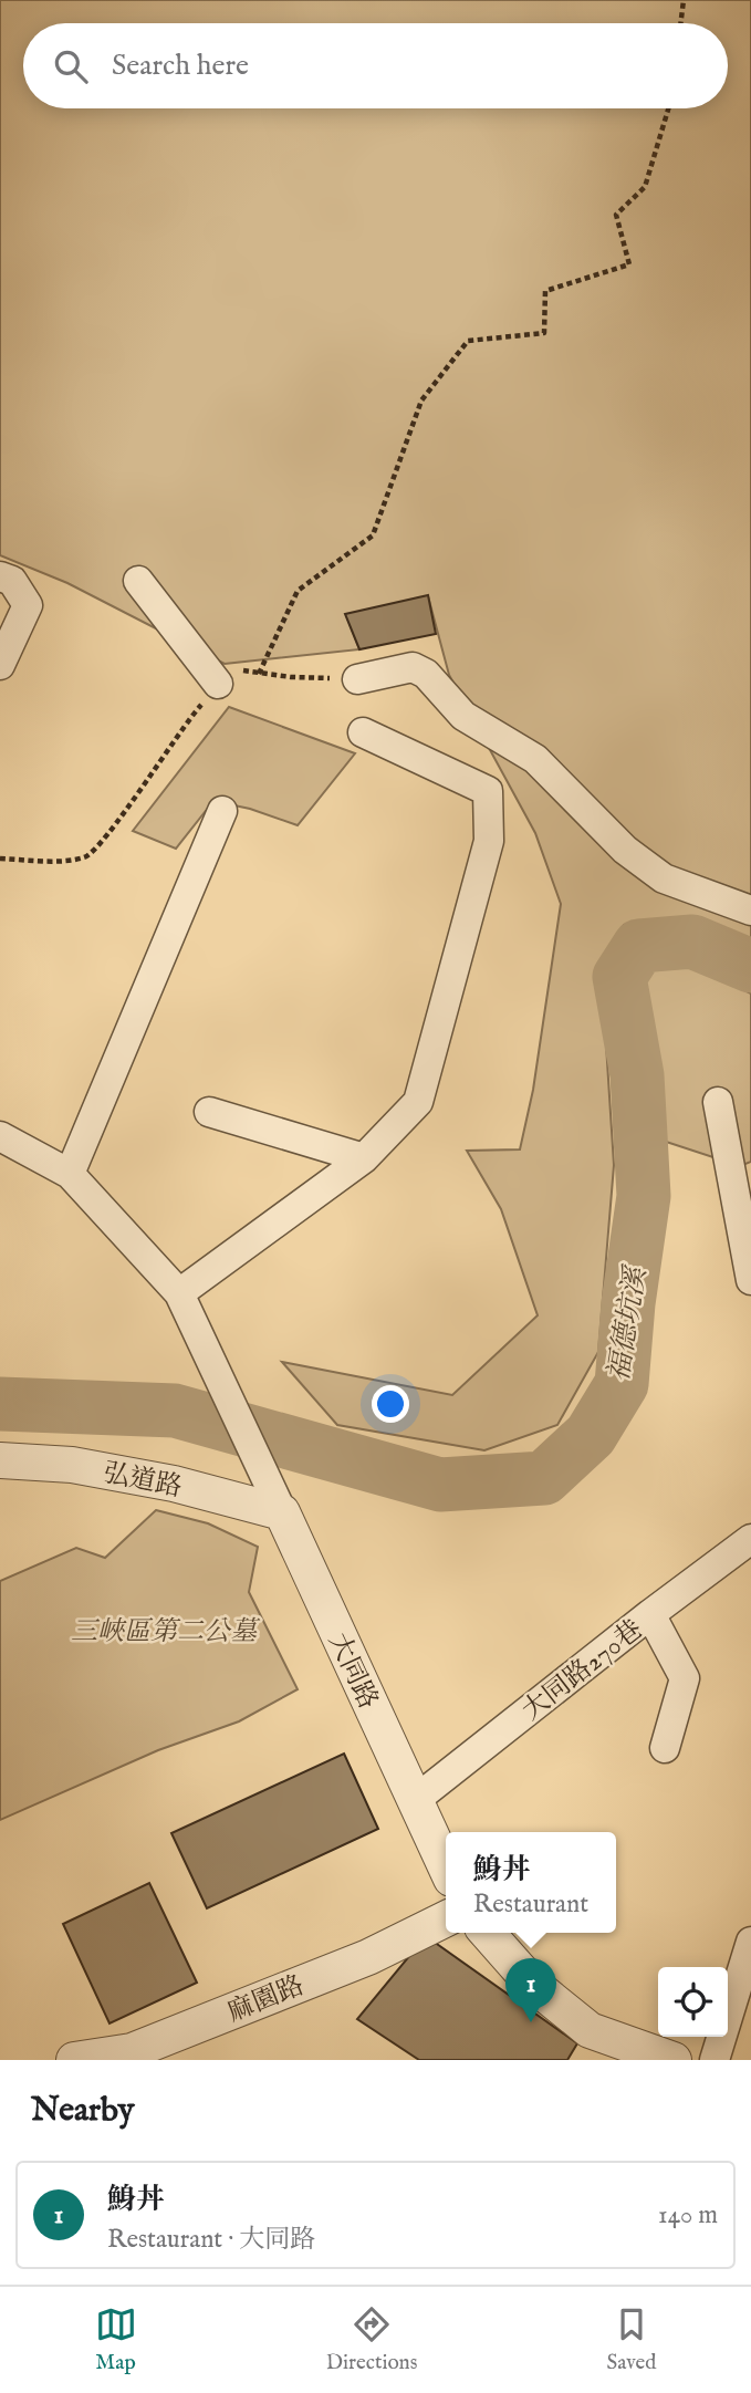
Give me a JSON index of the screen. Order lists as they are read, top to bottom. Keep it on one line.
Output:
{"streets":{"street":["弘道路","大同路270巷","大同路","麻園路"]},"crossings":[["弘道路","大同路"],["大同路270巷","大同路"]],"water":["福德坑溪"],"parks":["三峽區第二公墓"],"page":{"search":"Search here","popup":["鯓丼","Restaurant"],"pins":"1","heading":"Nearby","list":[{"mark":"1","name":"鯓丼","note":"Restaurant · 大同路","value":"140 m"}],"nav":["Map","Directions","Saved"]}}
